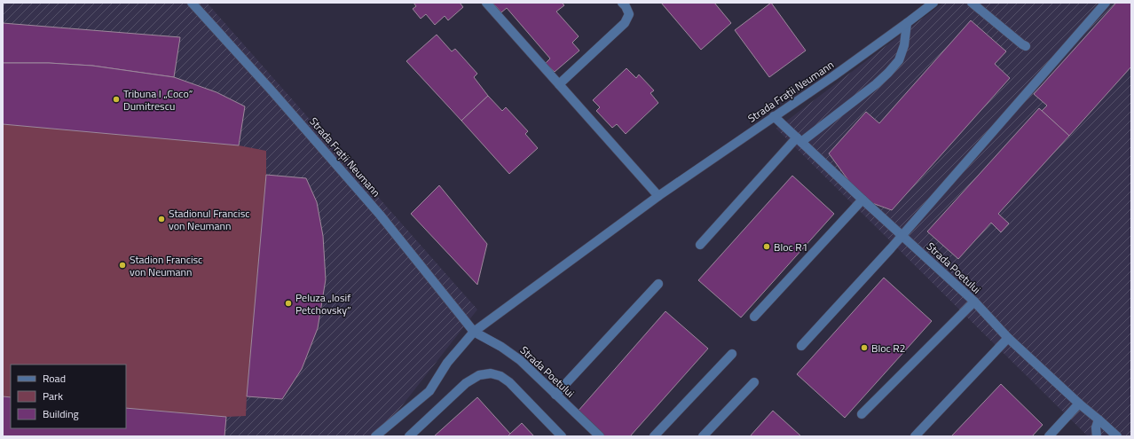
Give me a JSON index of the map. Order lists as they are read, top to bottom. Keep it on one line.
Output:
{"streets":{"street":["Strada Frații Neumann","Strada Poetului"]},"crossings":[["Strada Frații Neumann","Strada Poetului"]],"places":["Tribuna I „Coco” Dumitrescu","Stadionul Francisc von Neumann","Bloc R1","Stadion Francisc von Neumann","Peluza „Iosif Petchovsky”","Bloc R2"],"legend":["Road","Park","Building"]}
